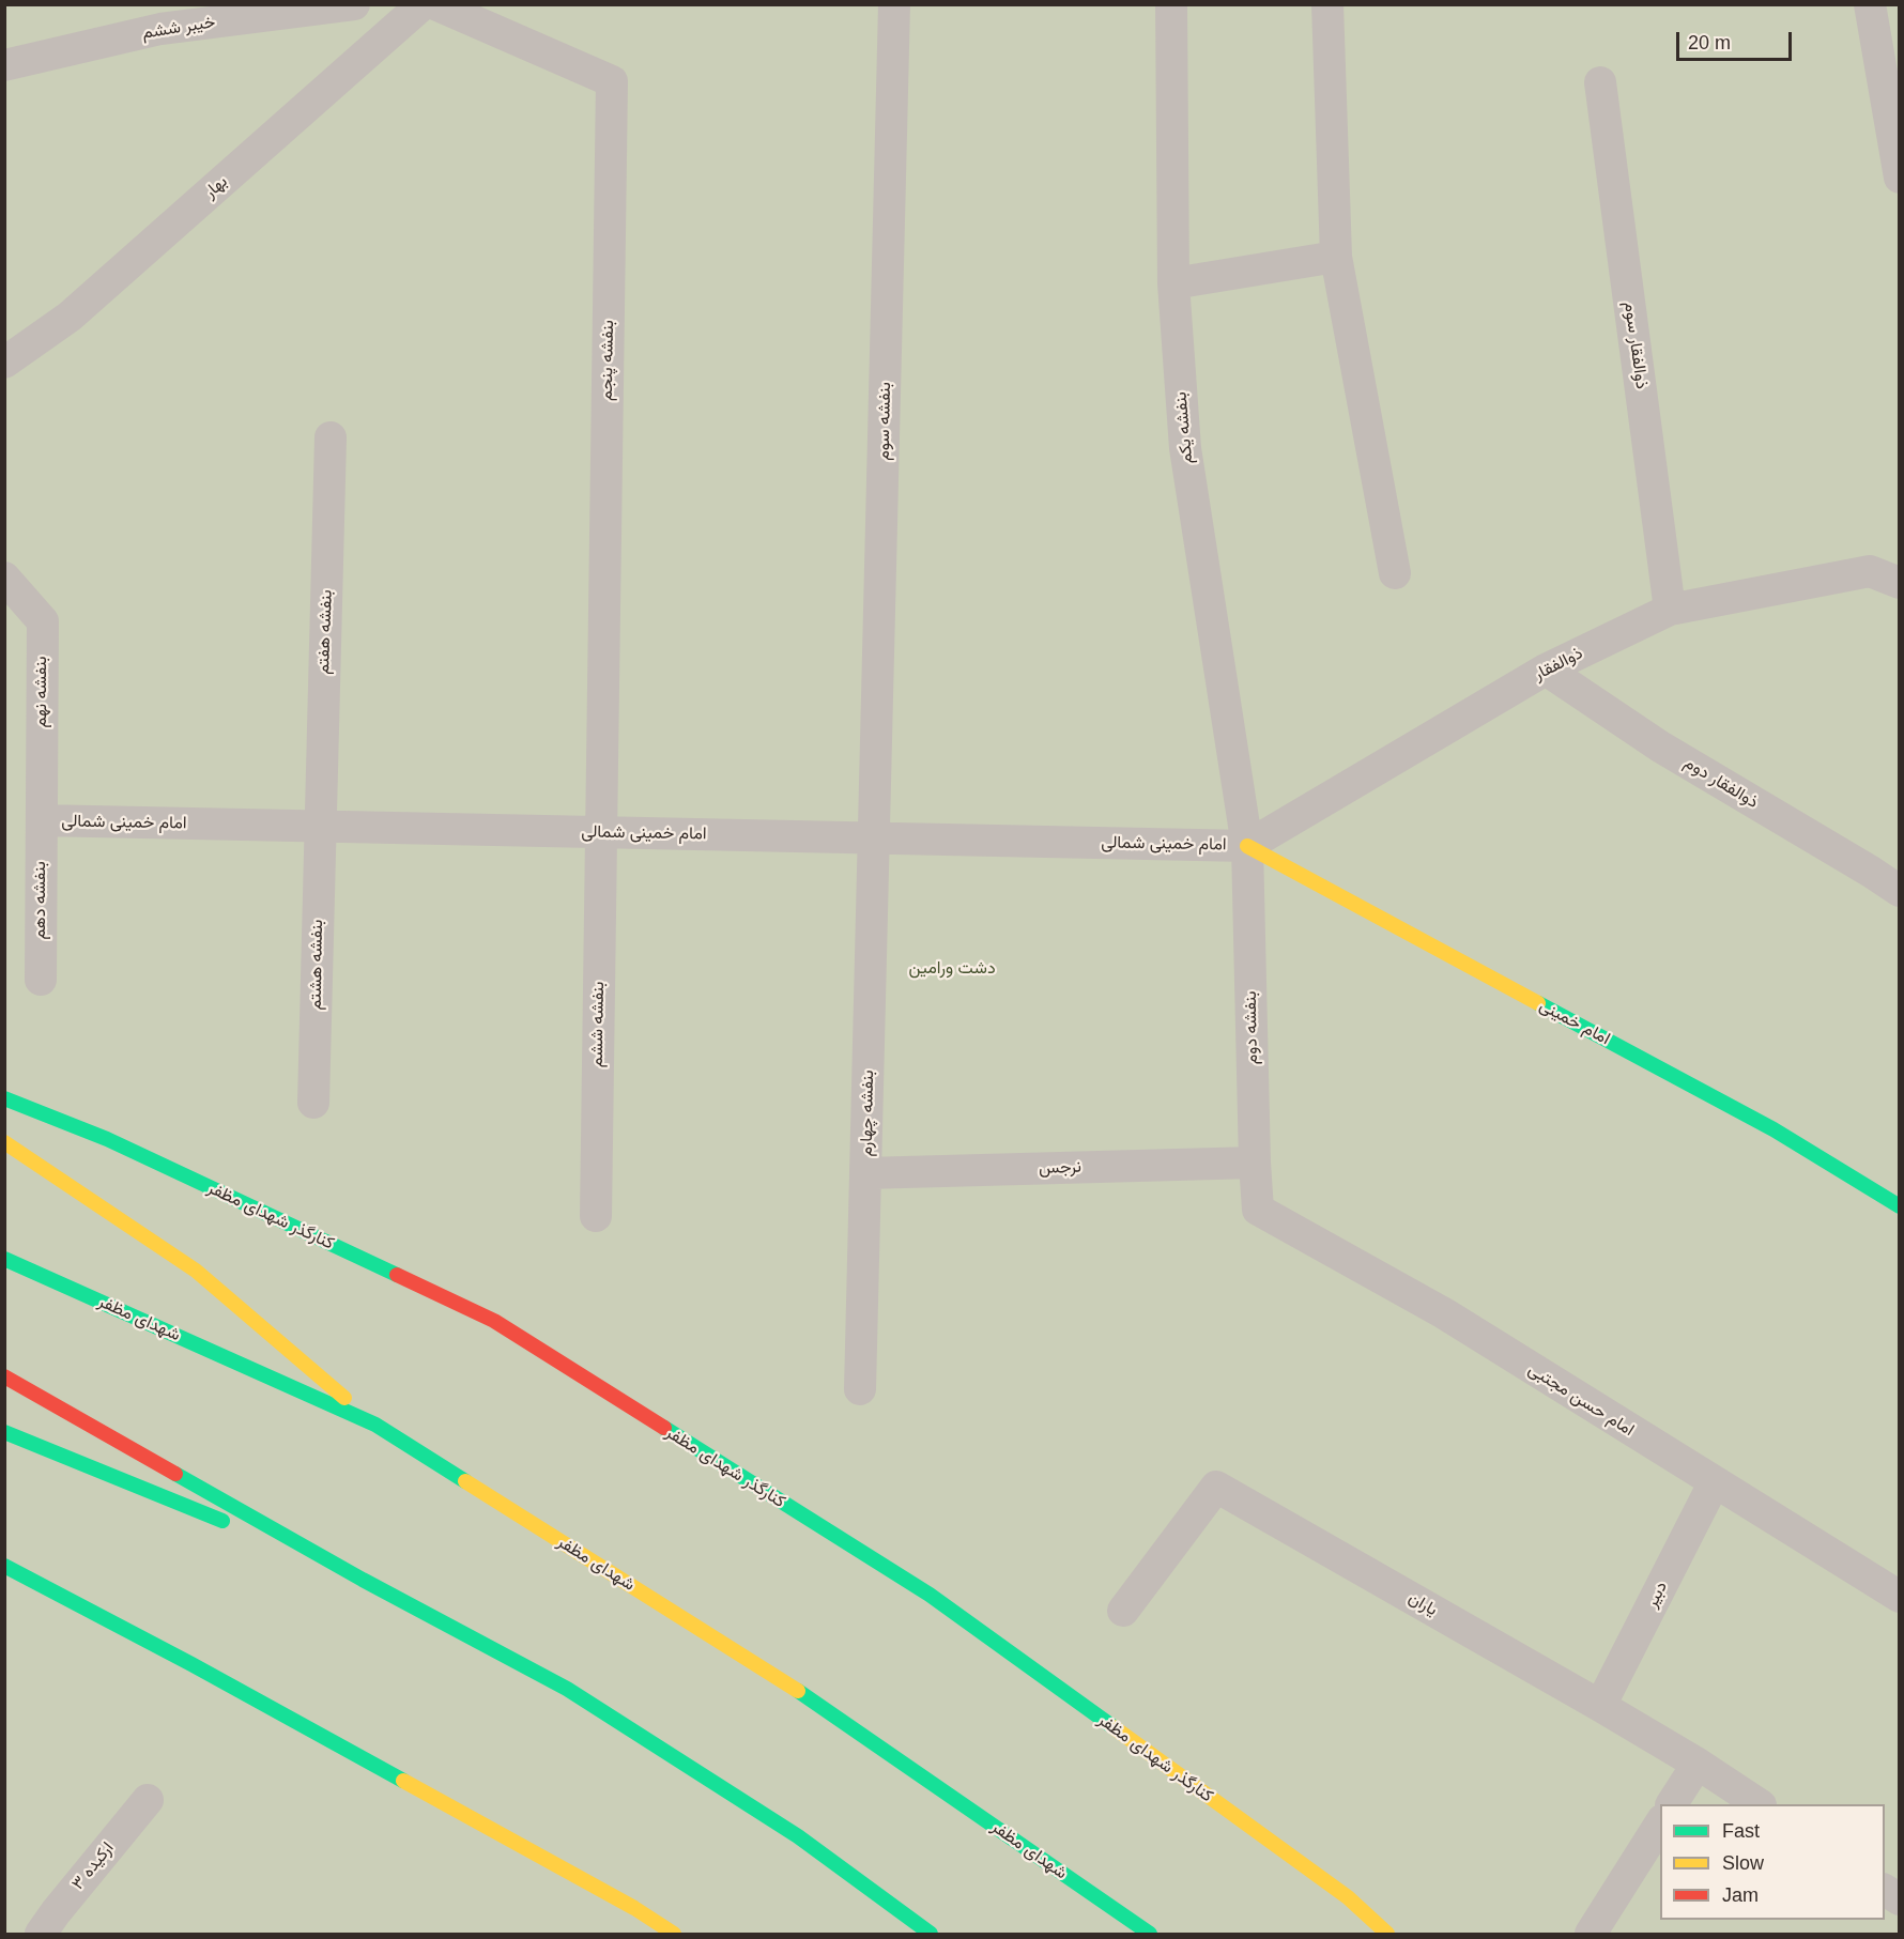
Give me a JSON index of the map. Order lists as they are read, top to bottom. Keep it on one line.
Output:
{"streets":{"main road":["امام خمینی","کنارگذر شهدای مظفر","شهدای مظفر"],"street":["خیبر ششم","بهار","ذوالفقار سوم","بنفشه پنجم","بنفشه سوم","بنفشه یکم","بنفشه هفتم","ذوالفقار","بنفشه نهم","ذوالفقار دوم","امام خمینی شمالی","بنفشه دهم","بنفشه هشتم","بنفشه ششم","بنفشه دوم","بنفشه چهارم","نرجس","امام حسن مجتبی","دبیر","یاران","ارکیده ۳"]},"crossings":[["ذوالفقار سوم","ذوالفقار"],["بنفشه پنجم","امام خمینی شمالی"],["بنفشه پنجم","بنفشه ششم"],["بنفشه سوم","امام خمینی شمالی"],["بنفشه سوم","بنفشه چهارم"],["بنفشه یکم","ذوالفقار"],["بنفشه یکم","امام خمینی شمالی"],["بنفشه یکم","امام خمینی"],["بنفشه یکم","بنفشه دوم"],["بنفشه هفتم","امام خمینی شمالی"],["بنفشه هفتم","بنفشه هشتم"],["ذوالفقار","ذوالفقار دوم"],["ذوالفقار","امام خمینی شمالی"],["ذوالفقار","امام خمینی"],["ذوالفقار","بنفشه دوم"],["بنفشه نهم","امام خمینی شمالی"],["بنفشه نهم","بنفشه دهم"],["امام خمینی شمالی","بنفشه دهم"],["امام خمینی شمالی","بنفشه هشتم"],["امام خمینی شمالی","امام خمینی"],["امام خمینی شمالی","بنفشه ششم"],["امام خمینی شمالی","بنفشه دوم"],["امام خمینی شمالی","بنفشه چهارم"],["امام خمینی","بنفشه دوم"],["بنفشه دوم","نرجس"],["بنفشه دوم","امام حسن مجتبی"],["بنفشه چهارم","نرجس"],["امام حسن مجتبی","دبیر"],["دبیر","یاران"]],"parks":["دشت ورامین"],"legend":["Fast","Slow","Jam"],"scale_bar":"20 m"}
